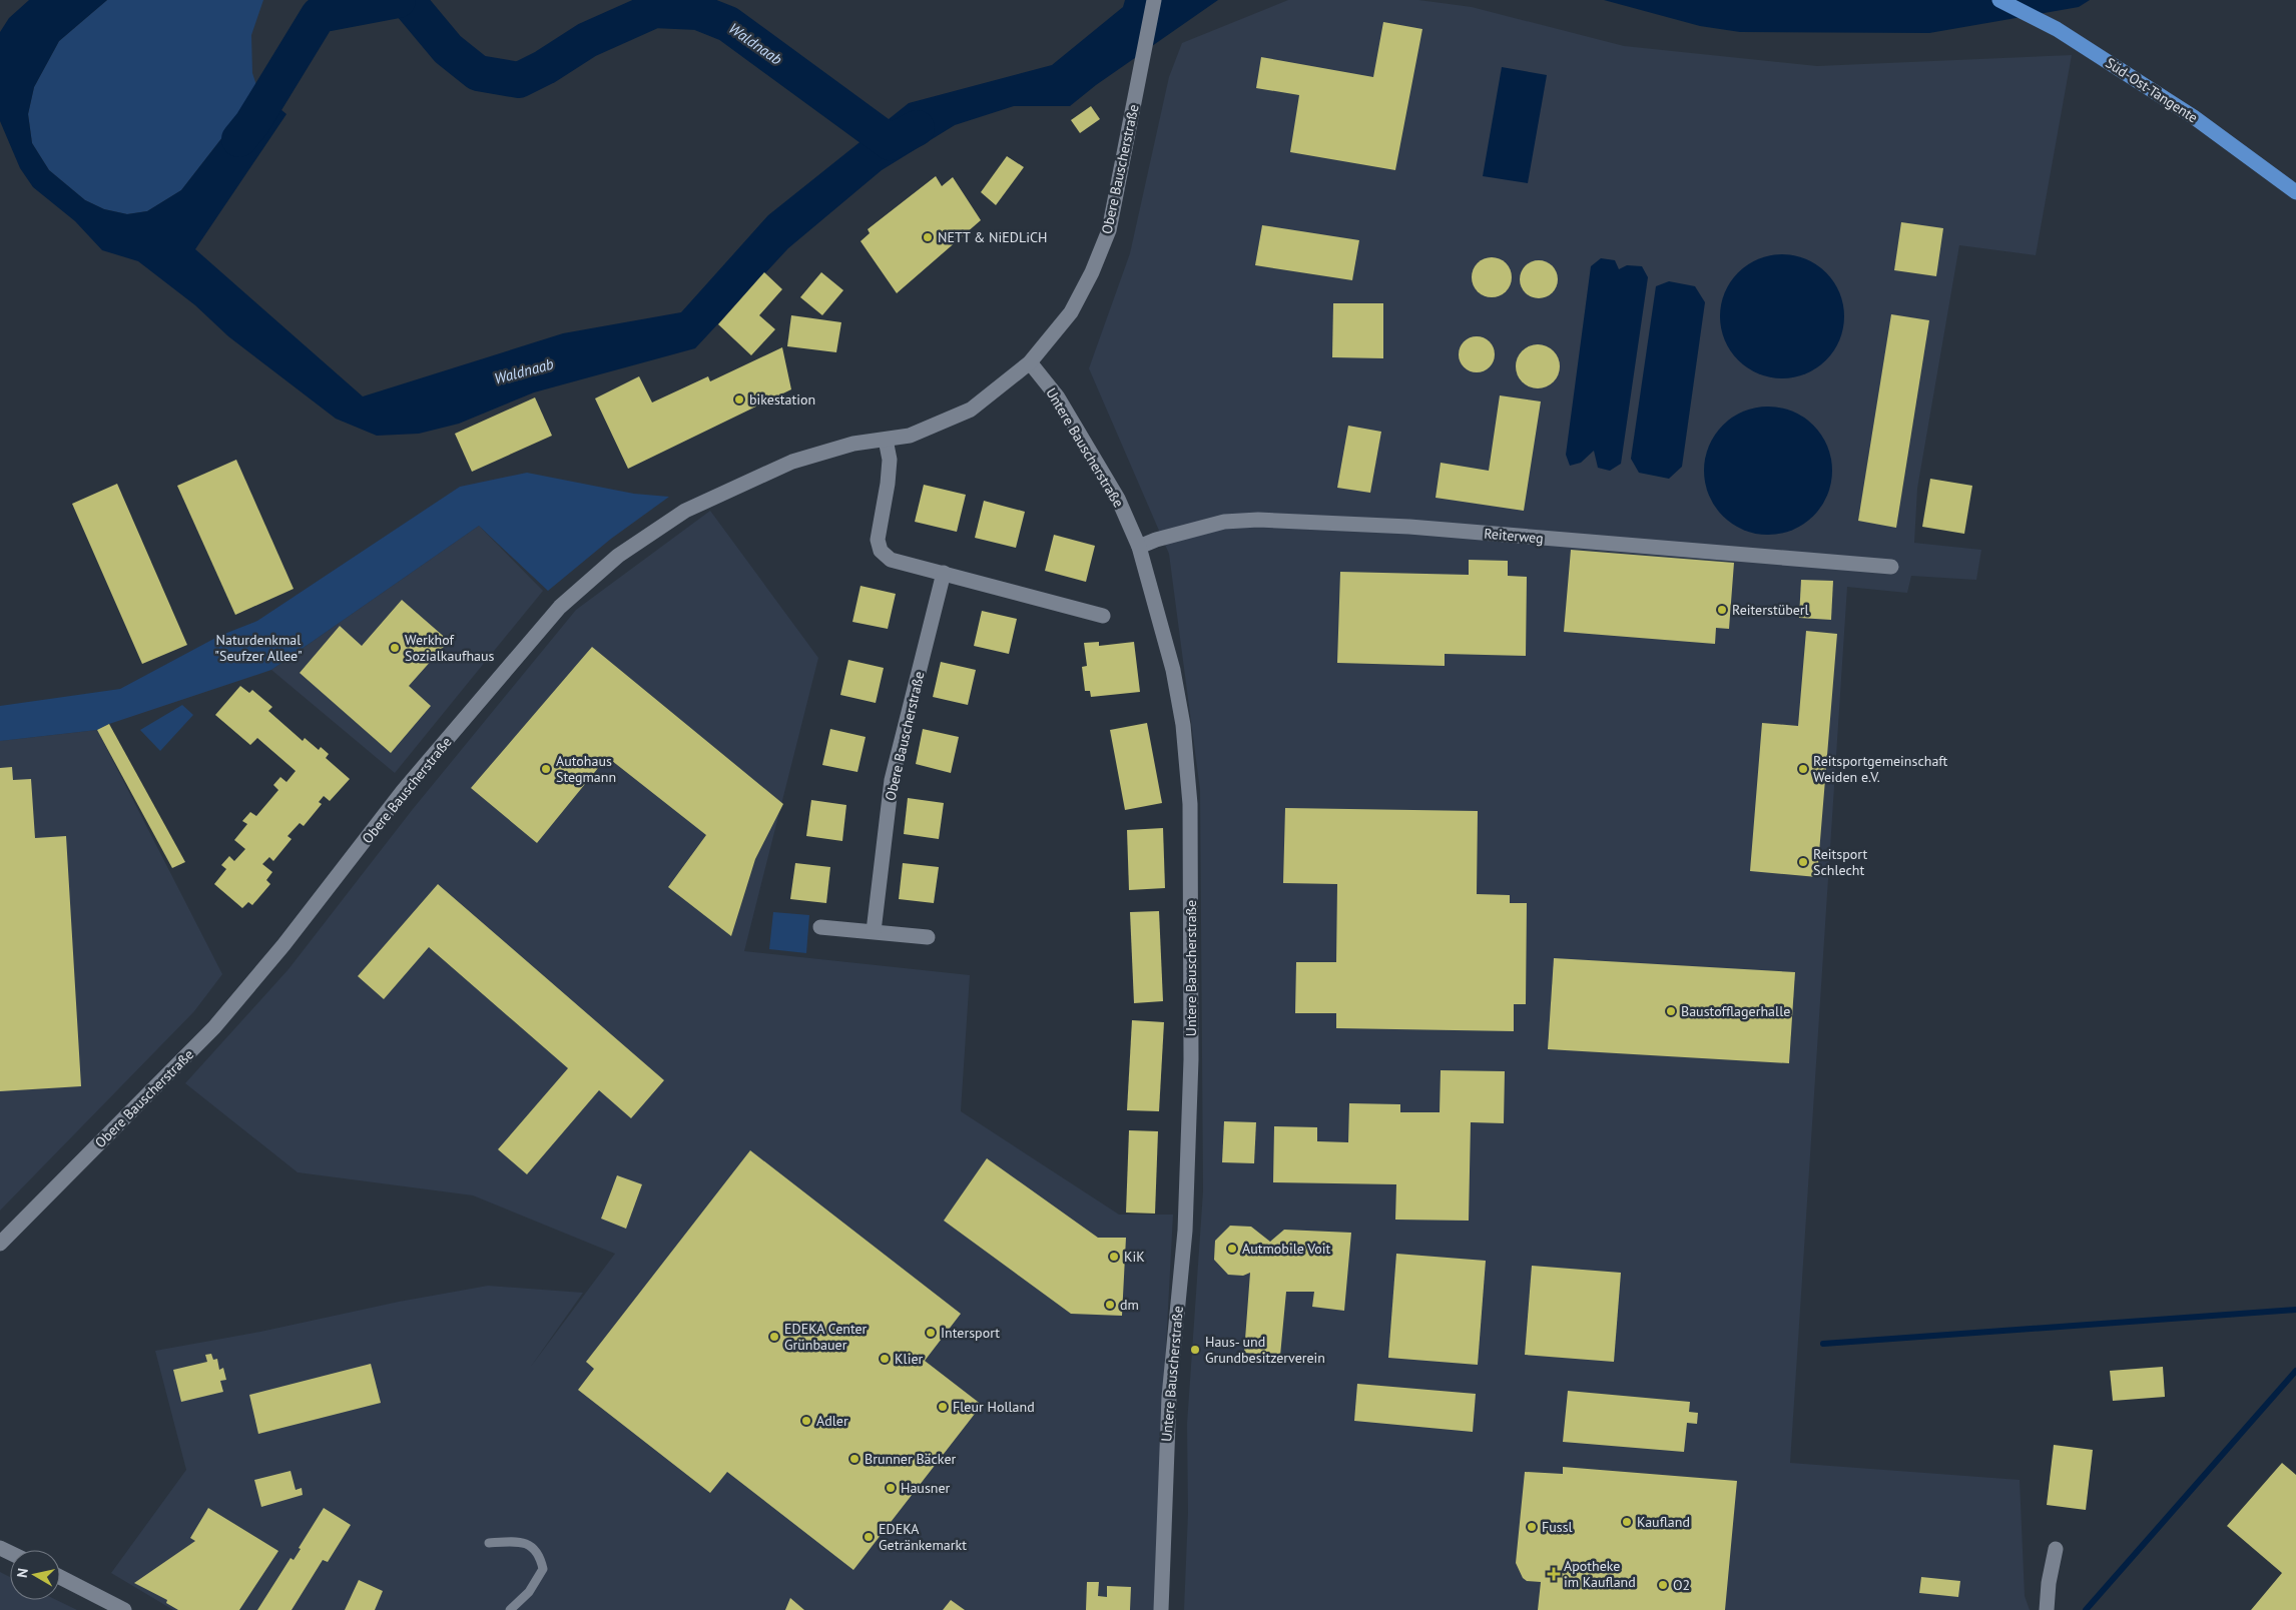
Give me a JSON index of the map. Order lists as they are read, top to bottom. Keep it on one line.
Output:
{"streets":{"main road":["Süd-Ost-Tangente"],"street":["Obere Bauscherstraße","Untere Bauscherstraße","Reiterweg"]},"crossings":[["Obere Bauscherstraße","Untere Bauscherstraße"],["Untere Bauscherstraße","Reiterweg"]],"water":["Waldnaab"],"parks":["Naturdenkmal \"Seufzer Allee\""],"places":{"other":["NETT & NiEDLiCH","bikestation","Reiterstüberl","Werkhof Sozialkaufhaus","Autohaus Stegmann","Reitsportgemeinschaft Weiden e.V.","Reitsport Schlecht","Baustofflagerhalle","Autmobile Voit","KiK","dm","Intersport","EDEKA Center Grünbauer","Haus- und Grundbesitzerverein","Klier","Fleur Holland","Adler","Brunner Bäcker","Hausner","Kaufland","Fussl","EDEKA Getränkemarkt","O2"],"health":["Apotheke im Kaufland"]},"north":"left"}
